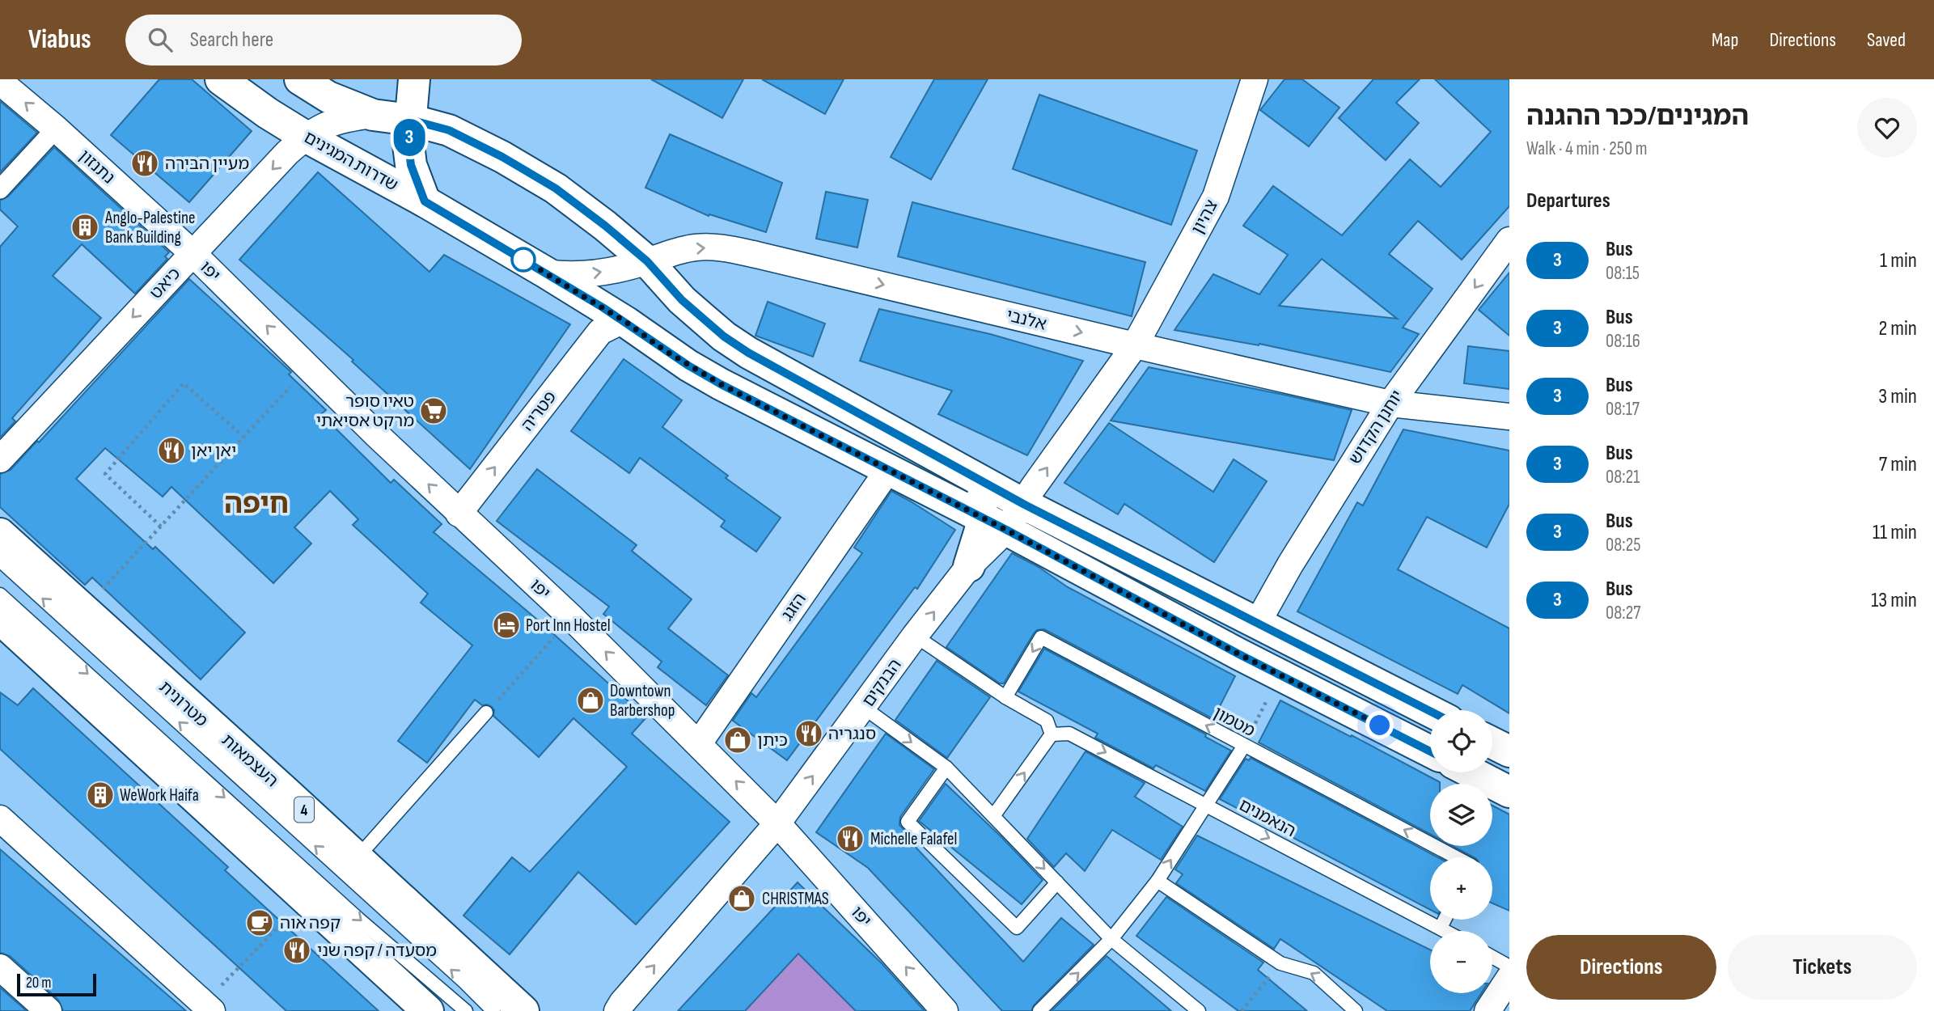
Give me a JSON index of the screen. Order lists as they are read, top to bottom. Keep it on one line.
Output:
{"streets":{"main road":["שדרות המגינים","העצמאות","4"],"street":["נתנזון","צהיון","יפו","כיאט","אלנבי","פטריה","יוחנן הקדוש","הזגג","הבנקים"],"lane":["מטרונית","מטמון","הנאמנים"]},"crossings":[["שדרות המגינים","כיאט"],["שדרות המגינים","אלנבי"],["שדרות המגינים","פטריה"],["שדרות המגינים","הזגג"],["נתנזון","יפו"],["נתנזון","כיאט"],["צהיון","אלנבי"],["יפו","כיאט"],["יפו","פטריה"],["יפו","הזגג"],["יפו","הבנקים"],["אלנבי","יוחנן הקדוש"]],"one_way":["יפו","כיאט","אלנבי","פטריה","יוחנן הקדוש","הבנקים"],"districts":["חיפה"],"places":{"restaurant":["מעיין הבירה","יאן יאן","סנגריה","Michelle Falafel","מסעדה / קפה שני"],"building":["Anglo-Palestine Bank Building","WeWork Haifa"],"supermarket":["טאיו סופר מרקט אסיאתי"],"hotel":["Port Inn Hostel"],"shop":["Downtown Barbershop","כיתן","CHRISTMAS"],"cafe":["קפה אוה"]},"lines":["bus line 3"],"scale_bar":"20 m","page":{"header":"Viabus","search":"Search here","nav":["Map","Directions","Saved"],"on_map":"3","heading":[["המגינים/ככר ההגנה","Walk · 4 min · 250 m"],"Departures"],"list":[{"mark":"3","name":"Bus","note":"08:15","value":"1 min"},{"mark":"3","name":"Bus","note":"08:16","value":"2 min"},{"mark":"3","name":"Bus","note":"08:17","value":"3 min"},{"mark":"3","name":"Bus","note":"08:21","value":"7 min"},{"mark":"3","name":"Bus","note":"08:25","value":"11 min"},{"mark":"3","name":"Bus","note":"08:27","value":"13 min"}],"map_buttons":["+","−"],"buttons":["Directions","Tickets"],"scale":"20 m"}}
